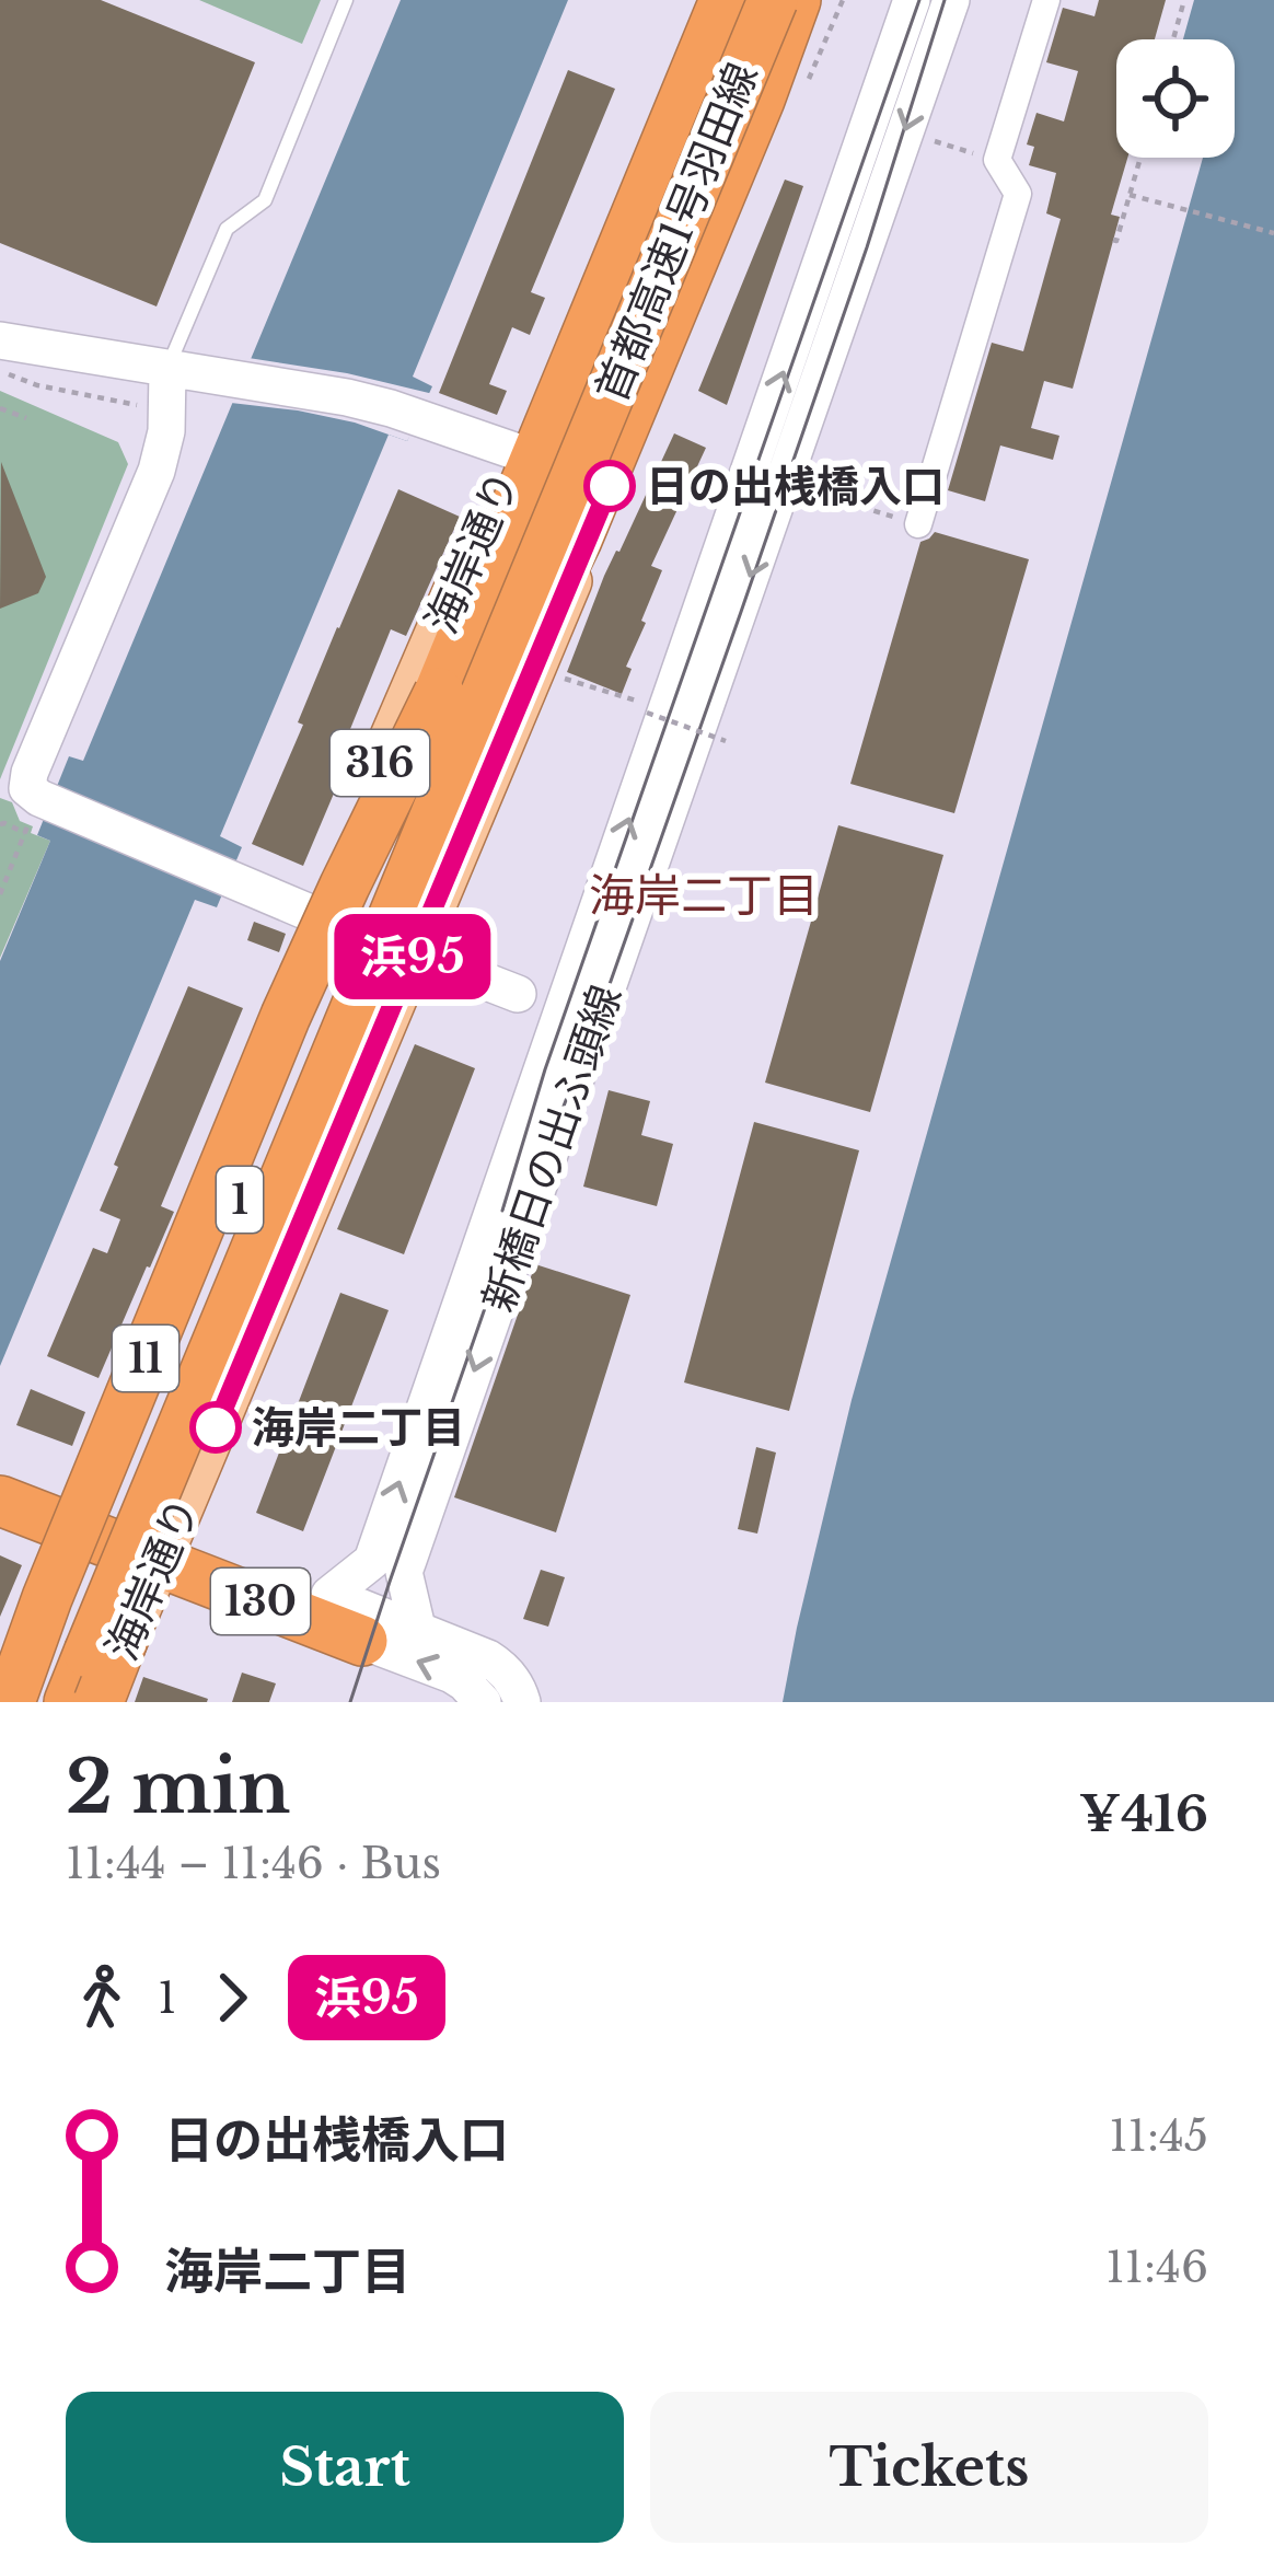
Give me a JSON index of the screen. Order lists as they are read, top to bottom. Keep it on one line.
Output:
{"streets":{"highway":["首都高速1号羽田線","1","11","130"],"main road":["海岸通り","316","新橋日の出ふ頭線"]},"crossings":[["首都高速1号羽田線","11"],["海岸通り","11"],["海岸通り","130"],["新橋日の出ふ頭線","130"],["1","11"],["11","130"]],"districts":["海岸二丁目"],"places":["日の出桟橋入口","海岸二丁目"],"lines":["bus line 浜95"],"page":{"on_map":"浜95","heading":["2 min","11:44 – 11:46 · Bus","¥416"],"legs":["1","浜95"],"list":[{"name":"日の出桟橋入口","value":"11:45"},{"name":"海岸二丁目","value":"11:46"}],"buttons":["Start","Tickets"]}}
